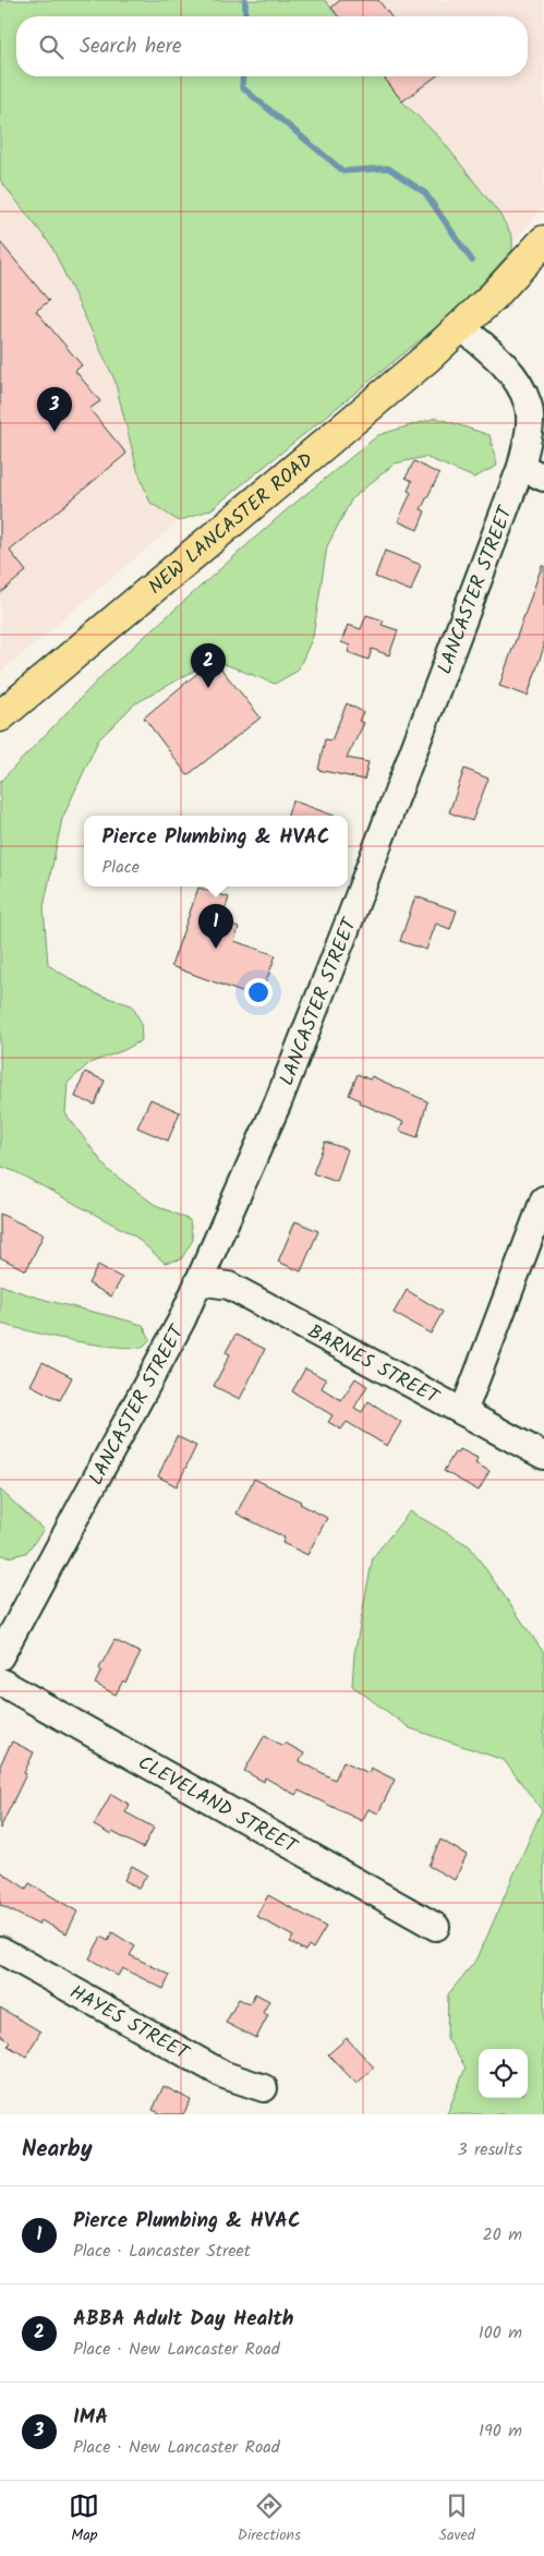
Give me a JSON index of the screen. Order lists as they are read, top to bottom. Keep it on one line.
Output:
{"streets":{"main road":["NEW LANCASTER ROAD"],"street":["LANCASTER STREET","BARNES STREET","CLEVELAND STREET","HAYES STREET"]},"crossings":[["NEW LANCASTER ROAD","LANCASTER STREET"],["LANCASTER STREET","BARNES STREET"]],"page":{"search":"Search here","pins":["3","2","1"],"popup":["Pierce Plumbing & HVAC","Place"],"heading":["Nearby","3 results"],"list":[{"mark":"1","name":"Pierce Plumbing & HVAC","note":"Place · Lancaster Street","value":"20 m"},{"mark":"2","name":"ABBA Adult Day Health","note":"Place · New Lancaster Road","value":"100 m"},{"mark":"3","name":"IMA","note":"Place · New Lancaster Road","value":"190 m"}],"nav":["Map","Directions","Saved"]}}
